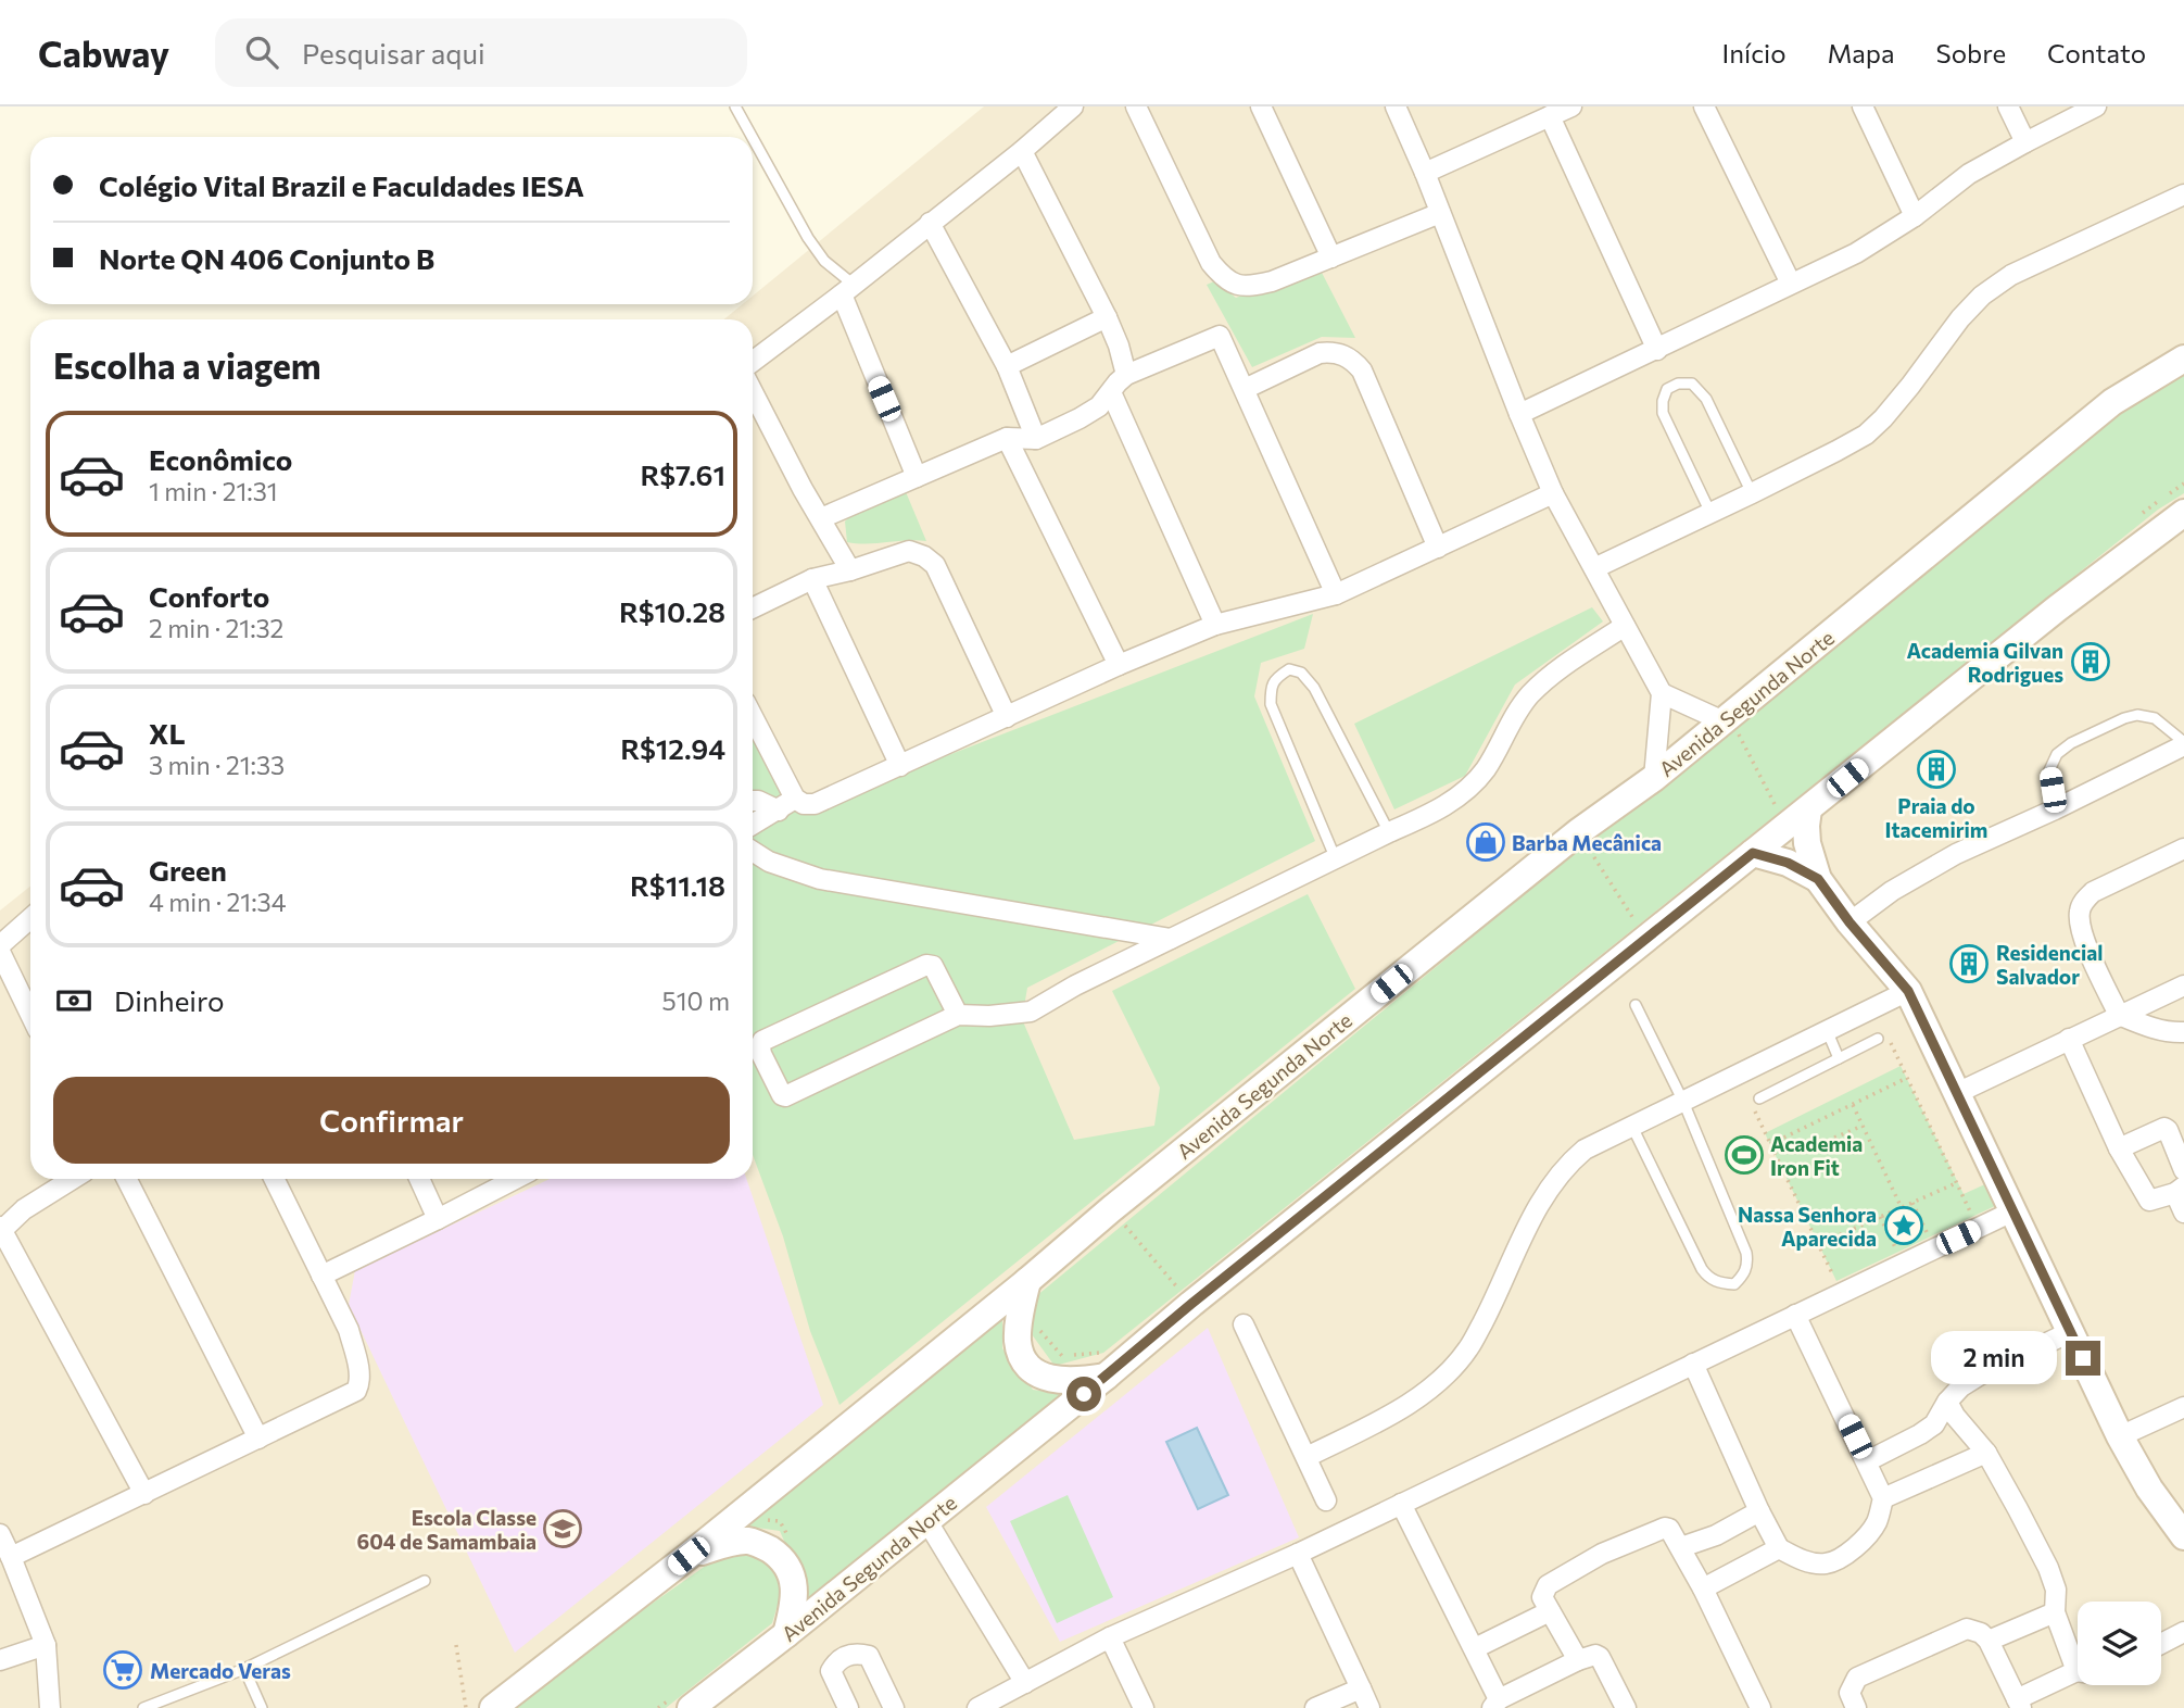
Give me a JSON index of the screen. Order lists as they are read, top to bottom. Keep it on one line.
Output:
{"streets":{"main road":["Avenida Segunda Norte"]},"places":{"building":["Academia Gilvan Rodrigues","Praia do Itacemirim","Residencial Salvador"],"shop":["Barba Mecânica"],"sports":["Academia Iron Fit"],"place":["Nassa Senhora Aparecida"],"school or university":["Escola Classe 604 de Samambaia"],"supermarket":["Mercado Veras"]},"page":{"header":"Cabway","search":"Pesquisar aqui","nav":["Início","Mapa","Sobre","Contato"],"banner":["Colégio Vital Brazil e Faculdades IESA","Norte QN 406 Conjunto B"],"heading":"Escolha a viagem","list":[{"name":"Econômico","note":"1 min · 21:31","value":"R$7.61"},{"name":"Conforto","note":"2 min · 21:32","value":"R$10.28"},{"name":"XL","note":"3 min · 21:33","value":"R$12.94"},{"name":"Green","note":"4 min · 21:34","value":"R$11.18"}],"pay":["Dinheiro","510 m"],"buttons":"Confirmar","bubble":"2 min"}}
